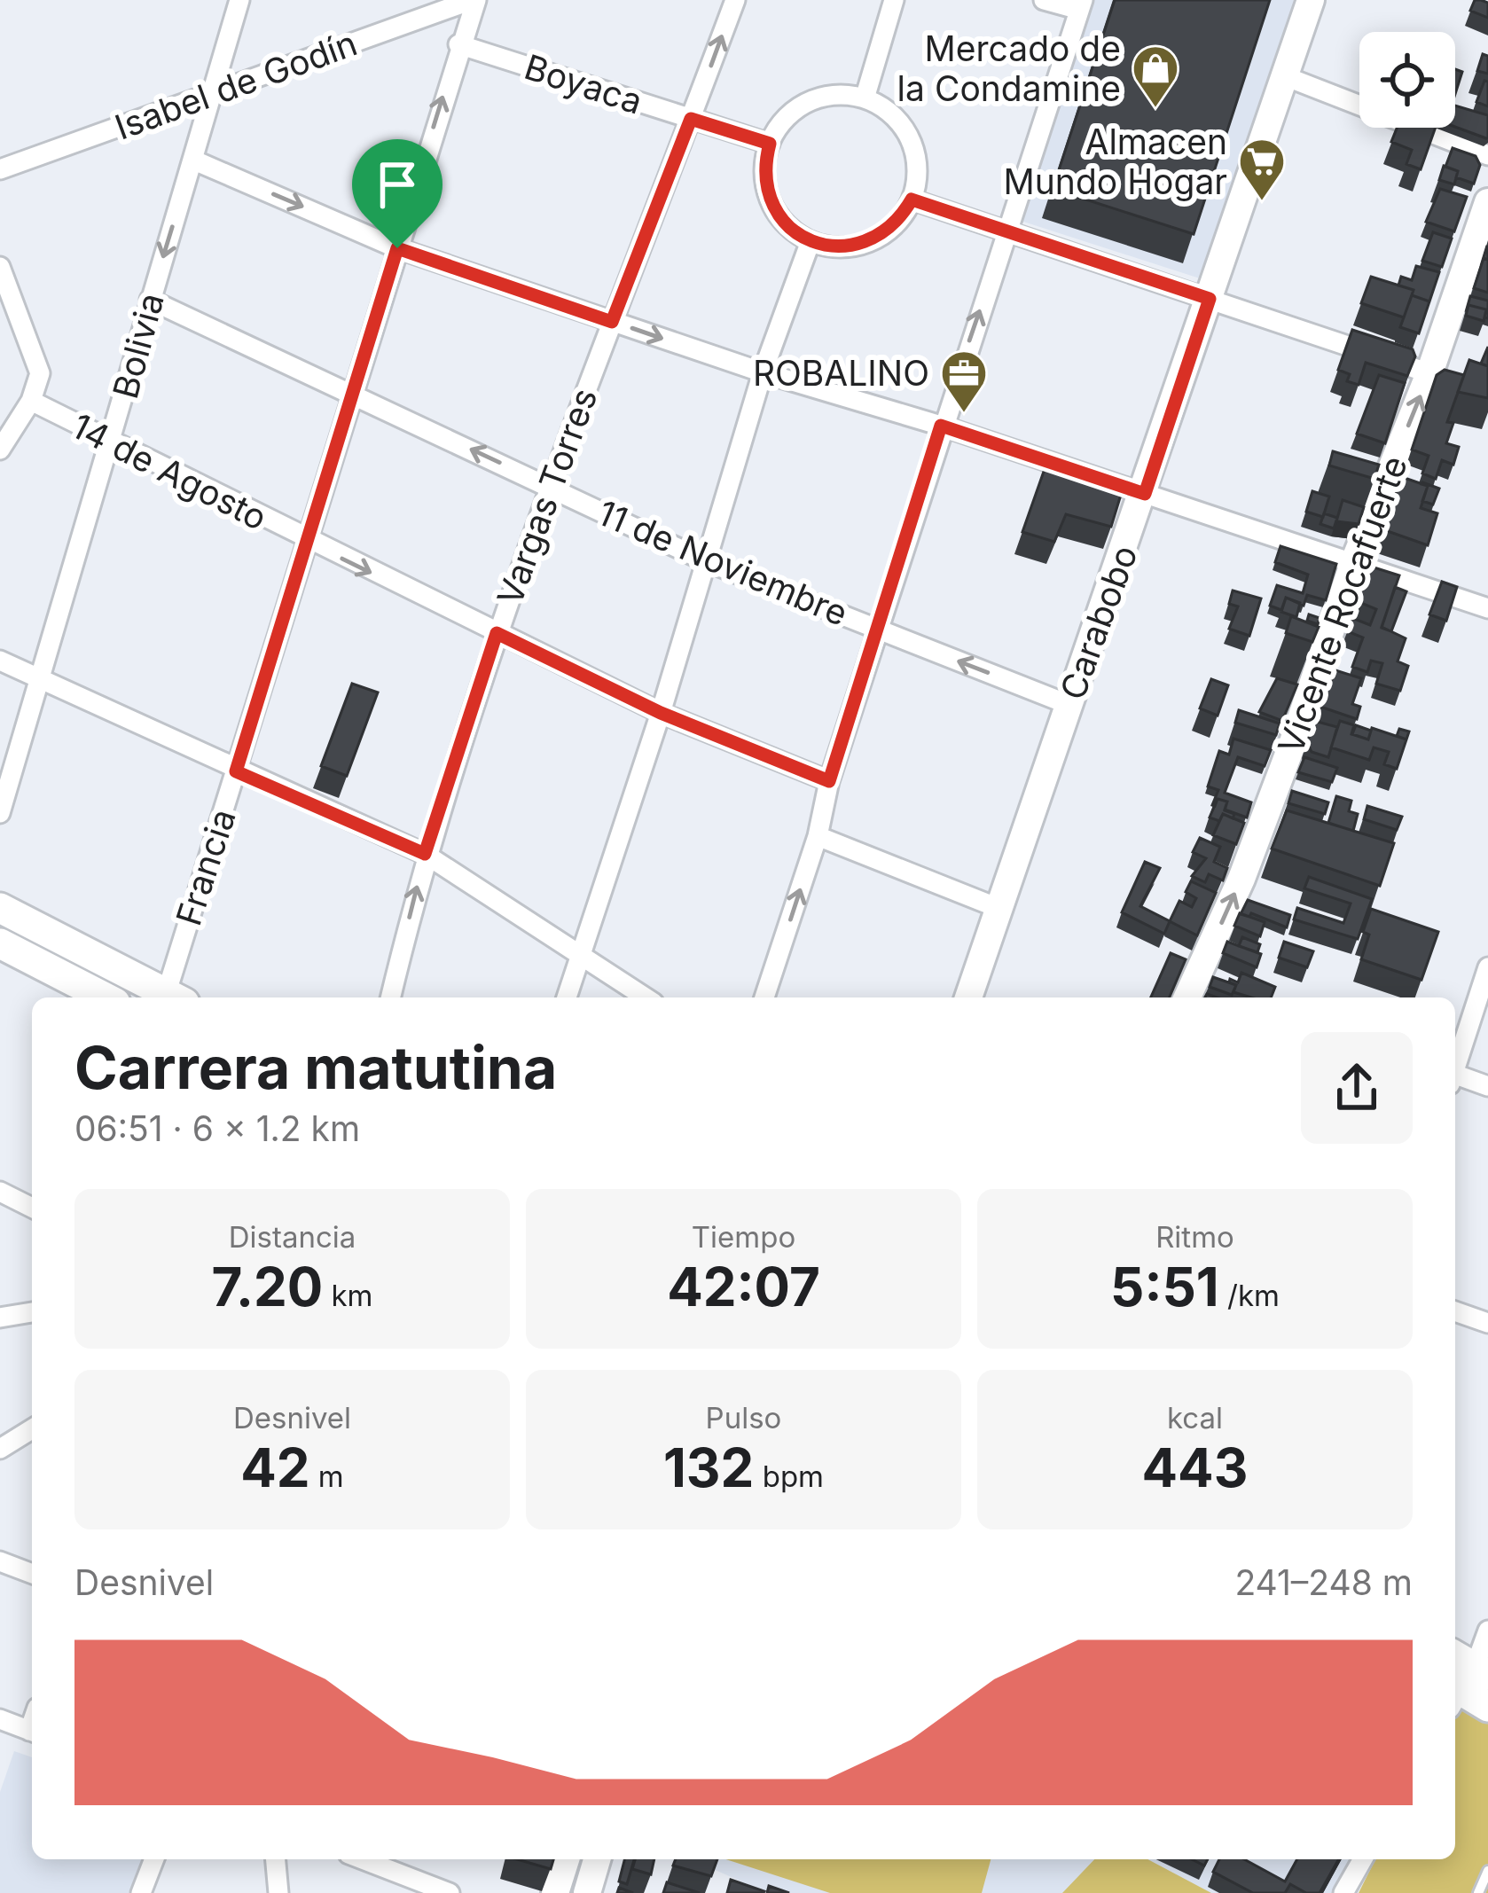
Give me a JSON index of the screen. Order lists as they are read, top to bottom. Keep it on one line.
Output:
{"streets":{"main road":["Vicente Rocafuerte","Carabobo"],"street":["Boyaca","Isabel de Godín","Bolivia","14 de Agosto","Vargas Torres","11 de Noviembre","Francia"]},"crossings":[["Boyaca","Vargas Torres"],["Boyaca","Francia"],["Isabel de Godín","Bolivia"],["Isabel de Godín","Francia"],["Bolivia","14 de Agosto"],["Bolivia","11 de Noviembre"],["14 de Agosto","Vargas Torres"],["14 de Agosto","Francia"],["Vargas Torres","11 de Noviembre"],["11 de Noviembre","Carabobo"],["11 de Noviembre","Francia"]],"one_way":["Vicente Rocafuerte"],"places":{"shop":["Mercado de la Condamine"],"supermarket":["Almacen Mundo Hogar"],"office":["ROBALINO"]},"page":{"heading":["Carrera matutina","06:51 · 6 × 1.2 km"],"stats":[["Distancia","7.20 km"],["Tiempo","42:07"],["Ritmo","5:51 /km"],["Desnivel","42 m"],["Pulso","132 bpm"],["kcal","443"]],"chart":["Desnivel","241–248 m"]}}
